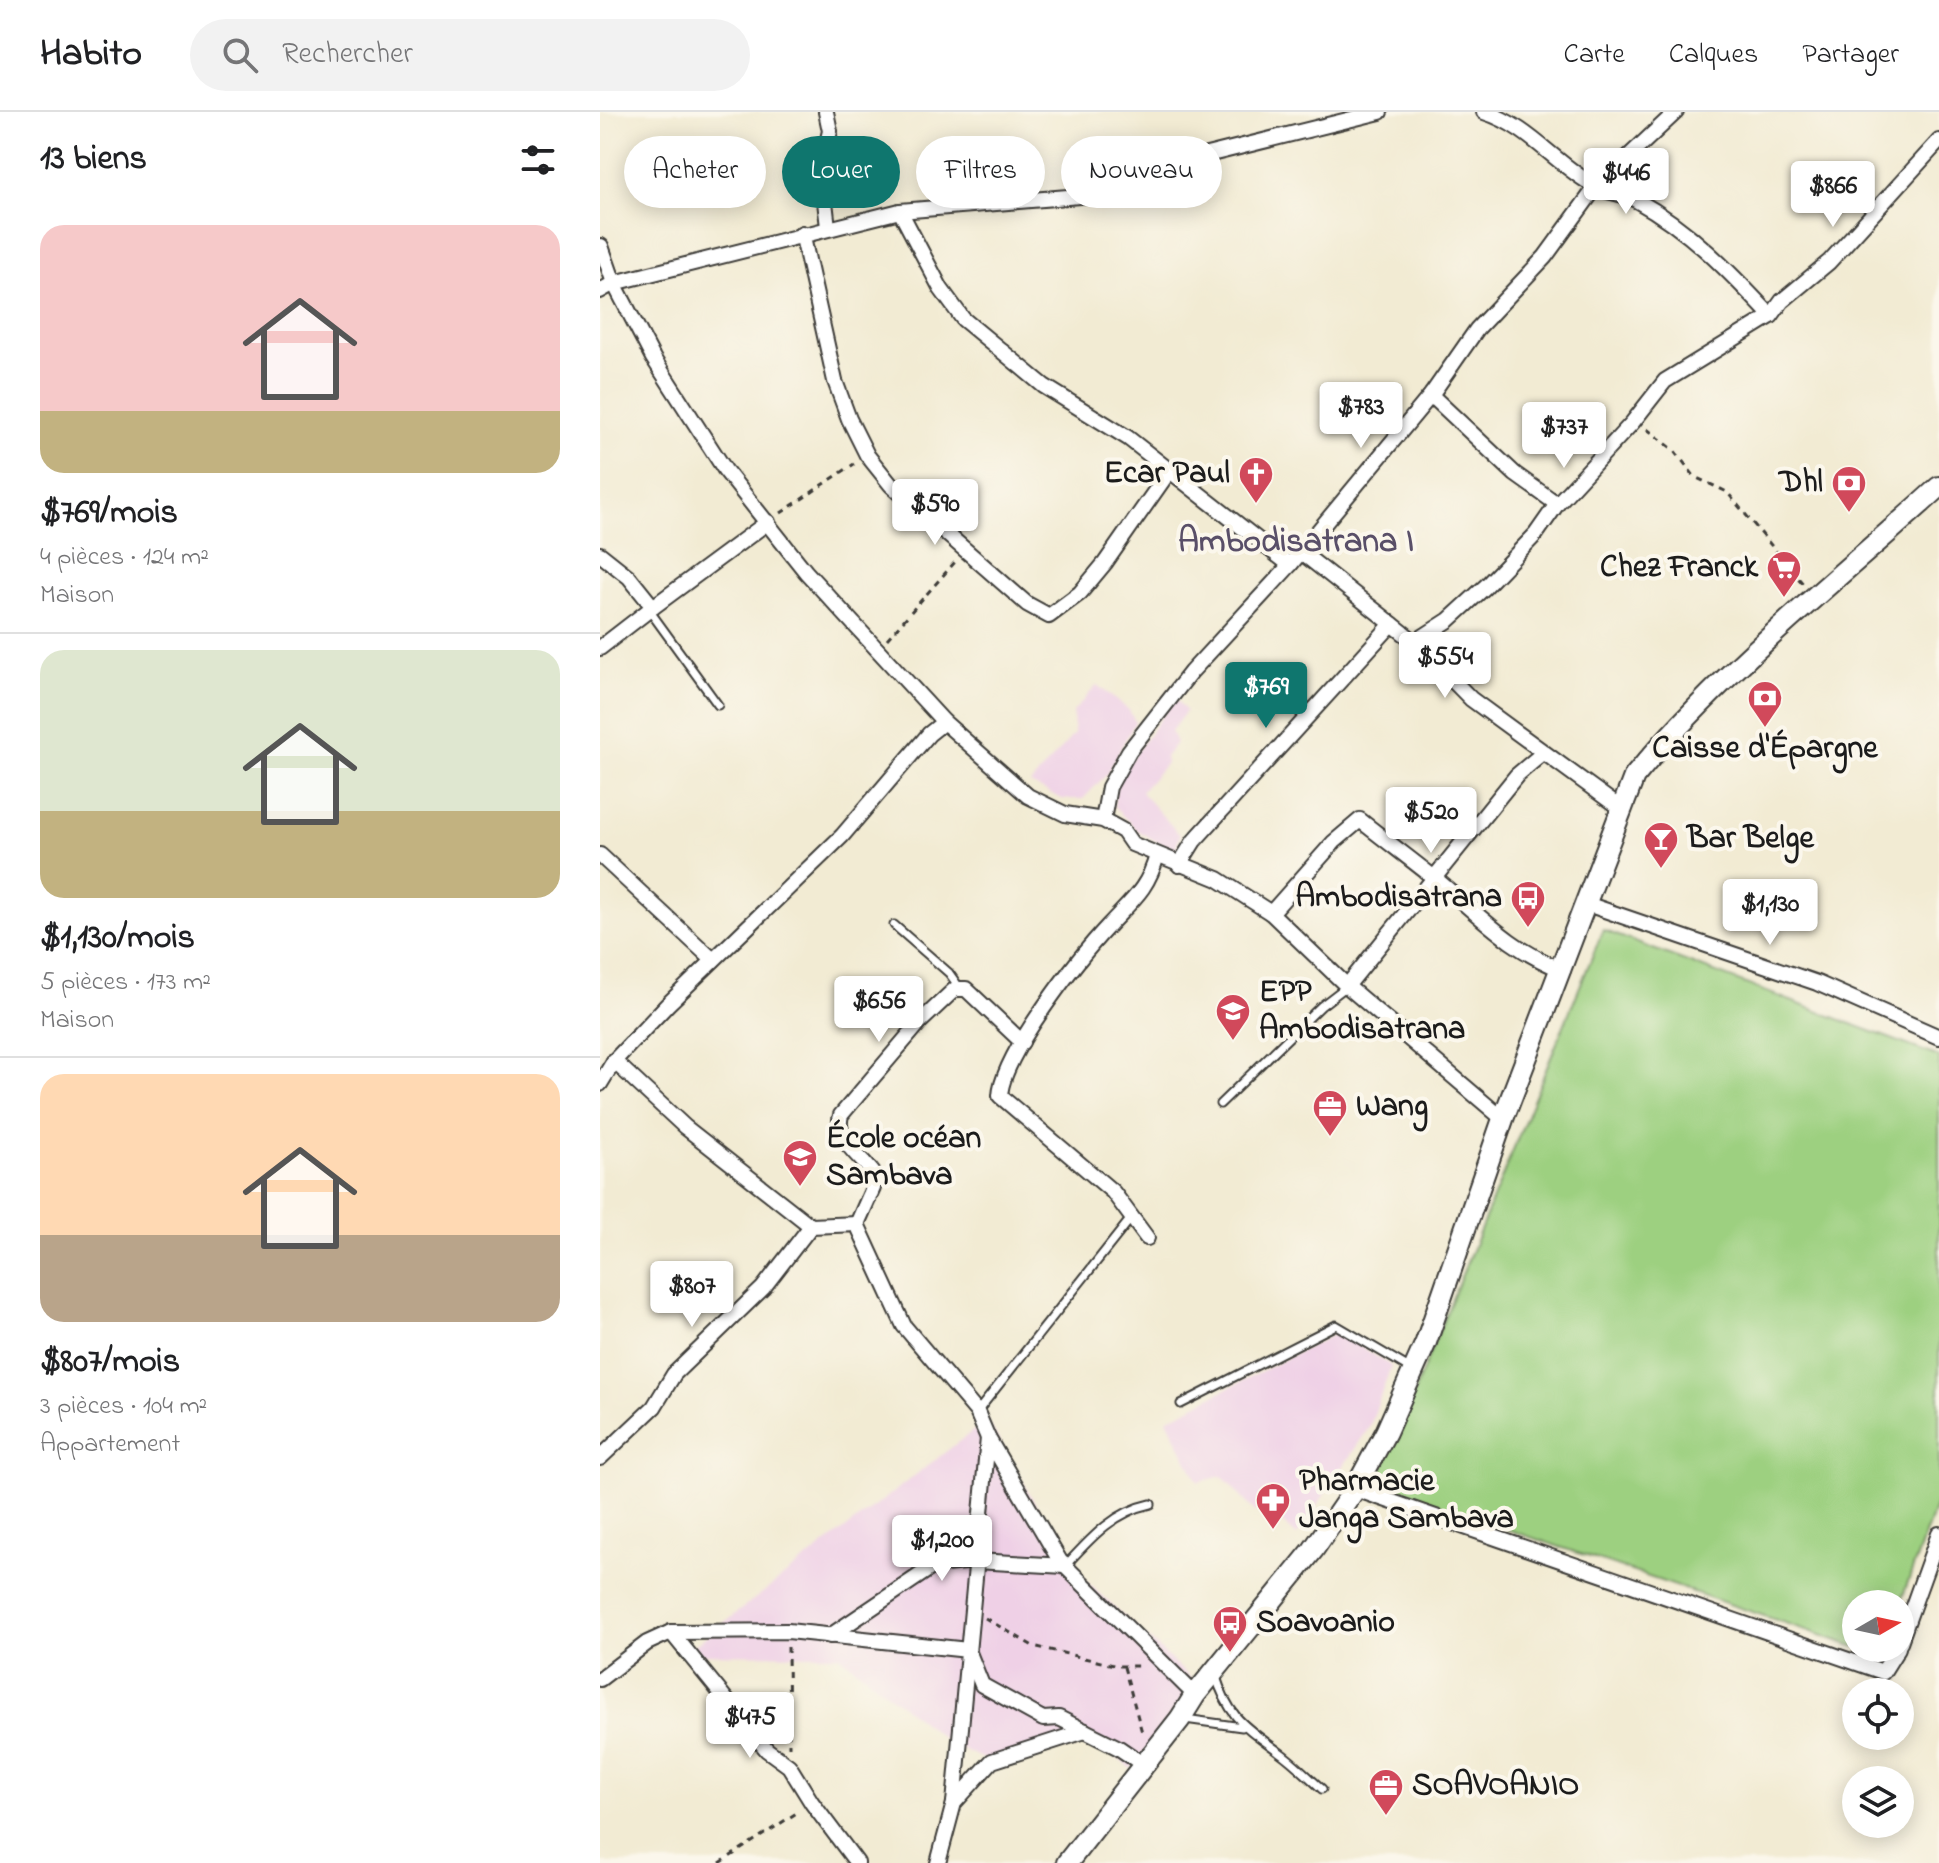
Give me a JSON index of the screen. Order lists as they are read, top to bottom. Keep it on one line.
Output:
{"districts":["Ambodisatrana I"],"places":{"church":["Ecar Paul"],"bank":["Dhl","Caisse d'Épargne"],"supermarket":["Chez Franck"],"bar":["Bar Belge"],"bus stop":["Ambodisatrana","Soavoanio"],"school or university":["EPP Ambodisatrana","École océan Sambava"],"office":["Wang","SOAVOANIO"],"pharmacy":["Pharmacie Janga Sambava"]},"north":"right","page":{"header":"Habito","search":"Rechercher","nav":["Carte","Calques","Partager"],"heading":"13 biens","chip":["Acheter","Louer","Filtres","Nouveau"],"price":["$446","$866","$783","$737","$590","$554","$769","$520","$1,130","$656","$807","$1,200","$475"],"list":[{"name":"$769/mois","note":"4 pièces · 124 m² · Maison"},{"name":"$1,130/mois","note":"5 pièces · 173 m² · Maison"},{"name":"$807/mois","note":"3 pièces · 104 m² · Appartement"}]}}
